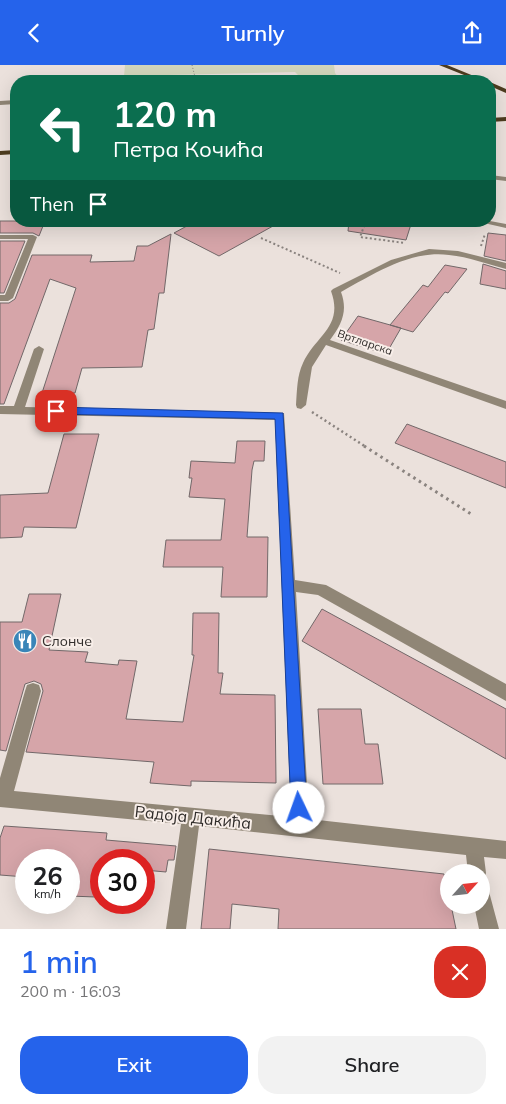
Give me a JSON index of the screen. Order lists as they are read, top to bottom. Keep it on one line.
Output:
{"streets":{"street":["Вртларска","Радоја Дакића"]},"places":{"restaurant":["Слонче"]},"north":"top right","page":{"header":"Turnly","turn":["120 m","Петра Кочића"],"then":"Then","speed":"26 km/h","limit":"30","heading":["1 min","200 m · 16:03"],"buttons":["Exit","Share"]}}
